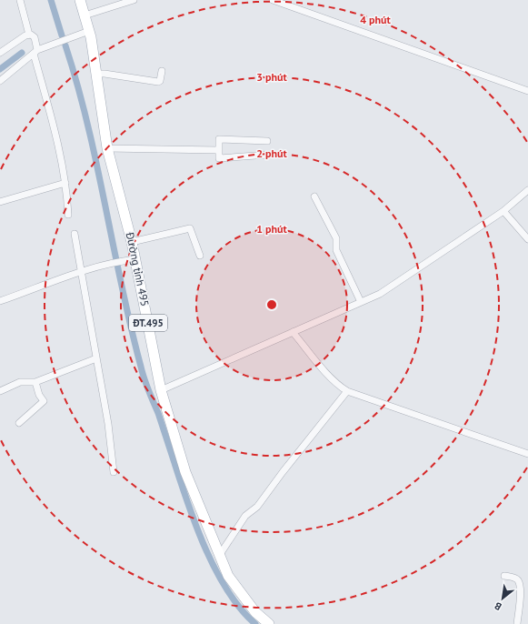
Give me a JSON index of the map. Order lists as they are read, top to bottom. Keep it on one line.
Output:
{"streets":{"main road":["Đường tỉnh 495","ĐT.495"]},"north":"bottom left","rings":["4 phút","3 phút","2 phút","1 phút"]}
